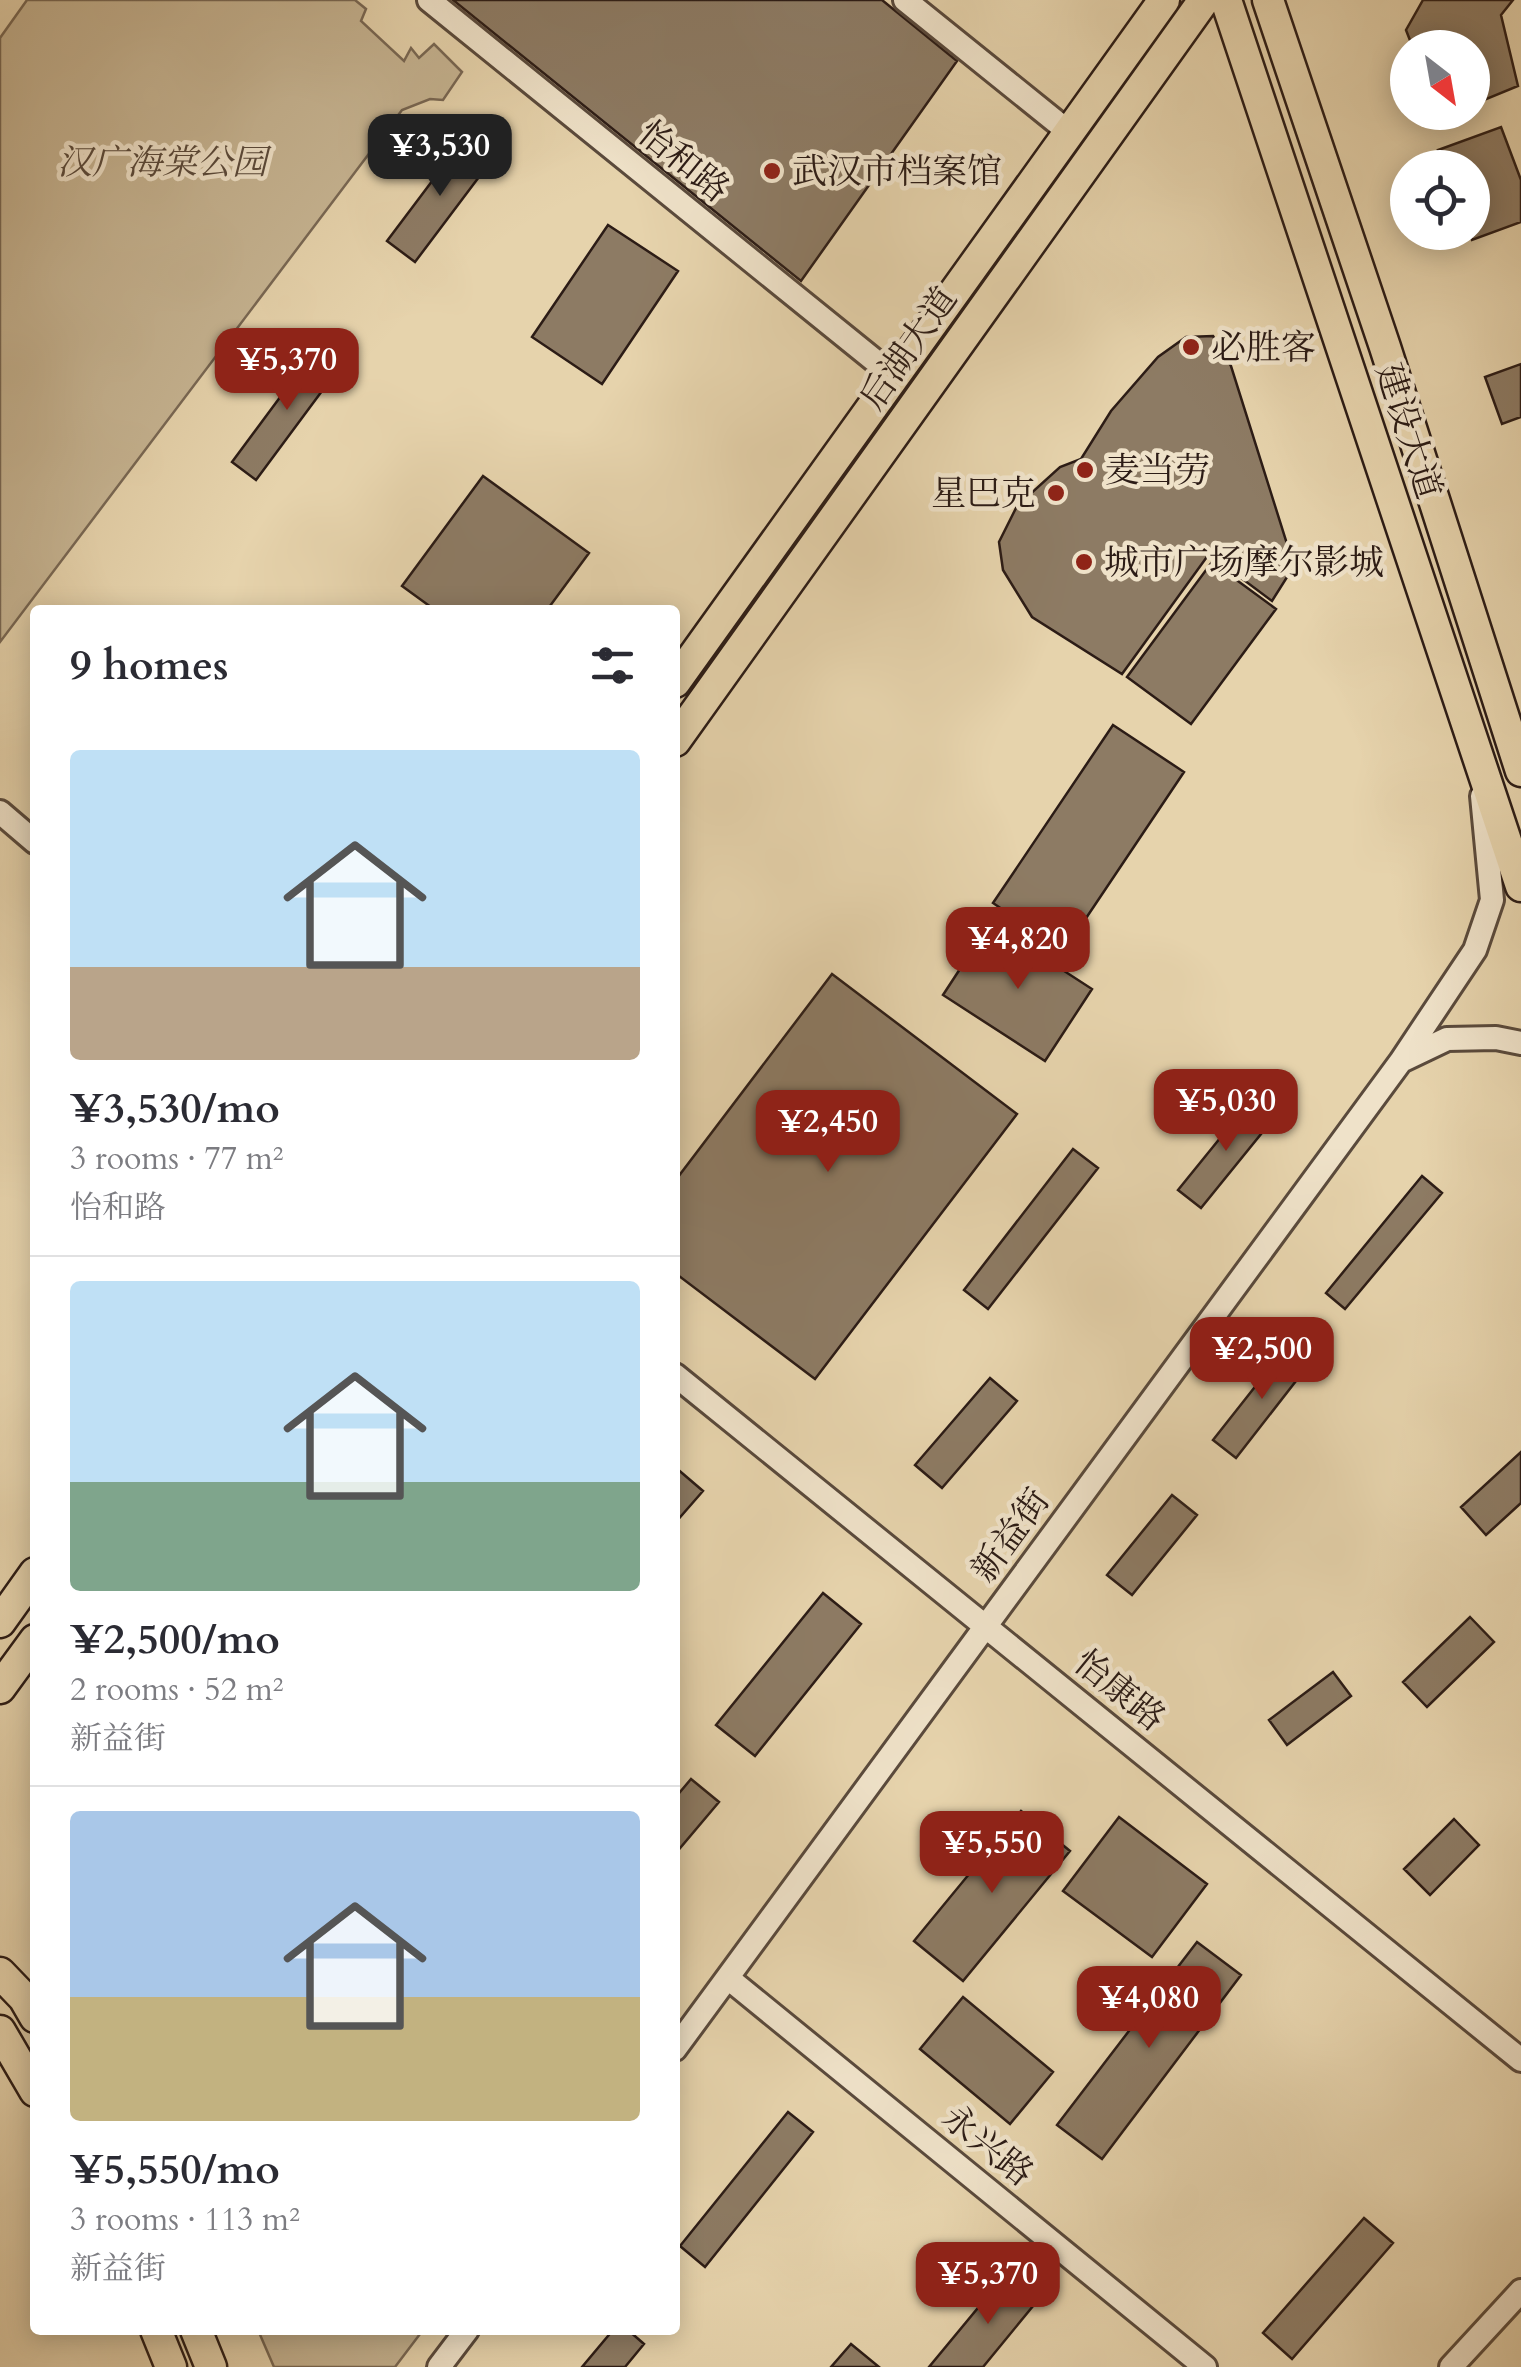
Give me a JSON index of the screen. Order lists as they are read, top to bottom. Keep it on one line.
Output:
{"streets":{"main road":["后湖大道","建设大道"],"street":["怡和路","新益街","怡康路","永兴路"]},"crossings":[["怡和路","后湖大道"],["建设大道","新益街"],["新益街","怡康路"],["新益街","永兴路"]],"parks":["汉广海棠公园"],"places":["武汉市档案馆","必胜客","麦当劳","星巴克","城市广场摩尔影城"],"north":"bottom right","page":{"price":["¥3,530","¥5,370","¥4,820","¥5,030","¥2,450","¥2,500","¥5,550","¥4,080","¥5,370"],"heading":"9 homes","list":[{"name":"¥3,530/mo","note":"3 rooms · 77 m² · 怡和路"},{"name":"¥2,500/mo","note":"2 rooms · 52 m² · 新益街"},{"name":"¥5,550/mo","note":"3 rooms · 113 m² · 新益街"}]}}
